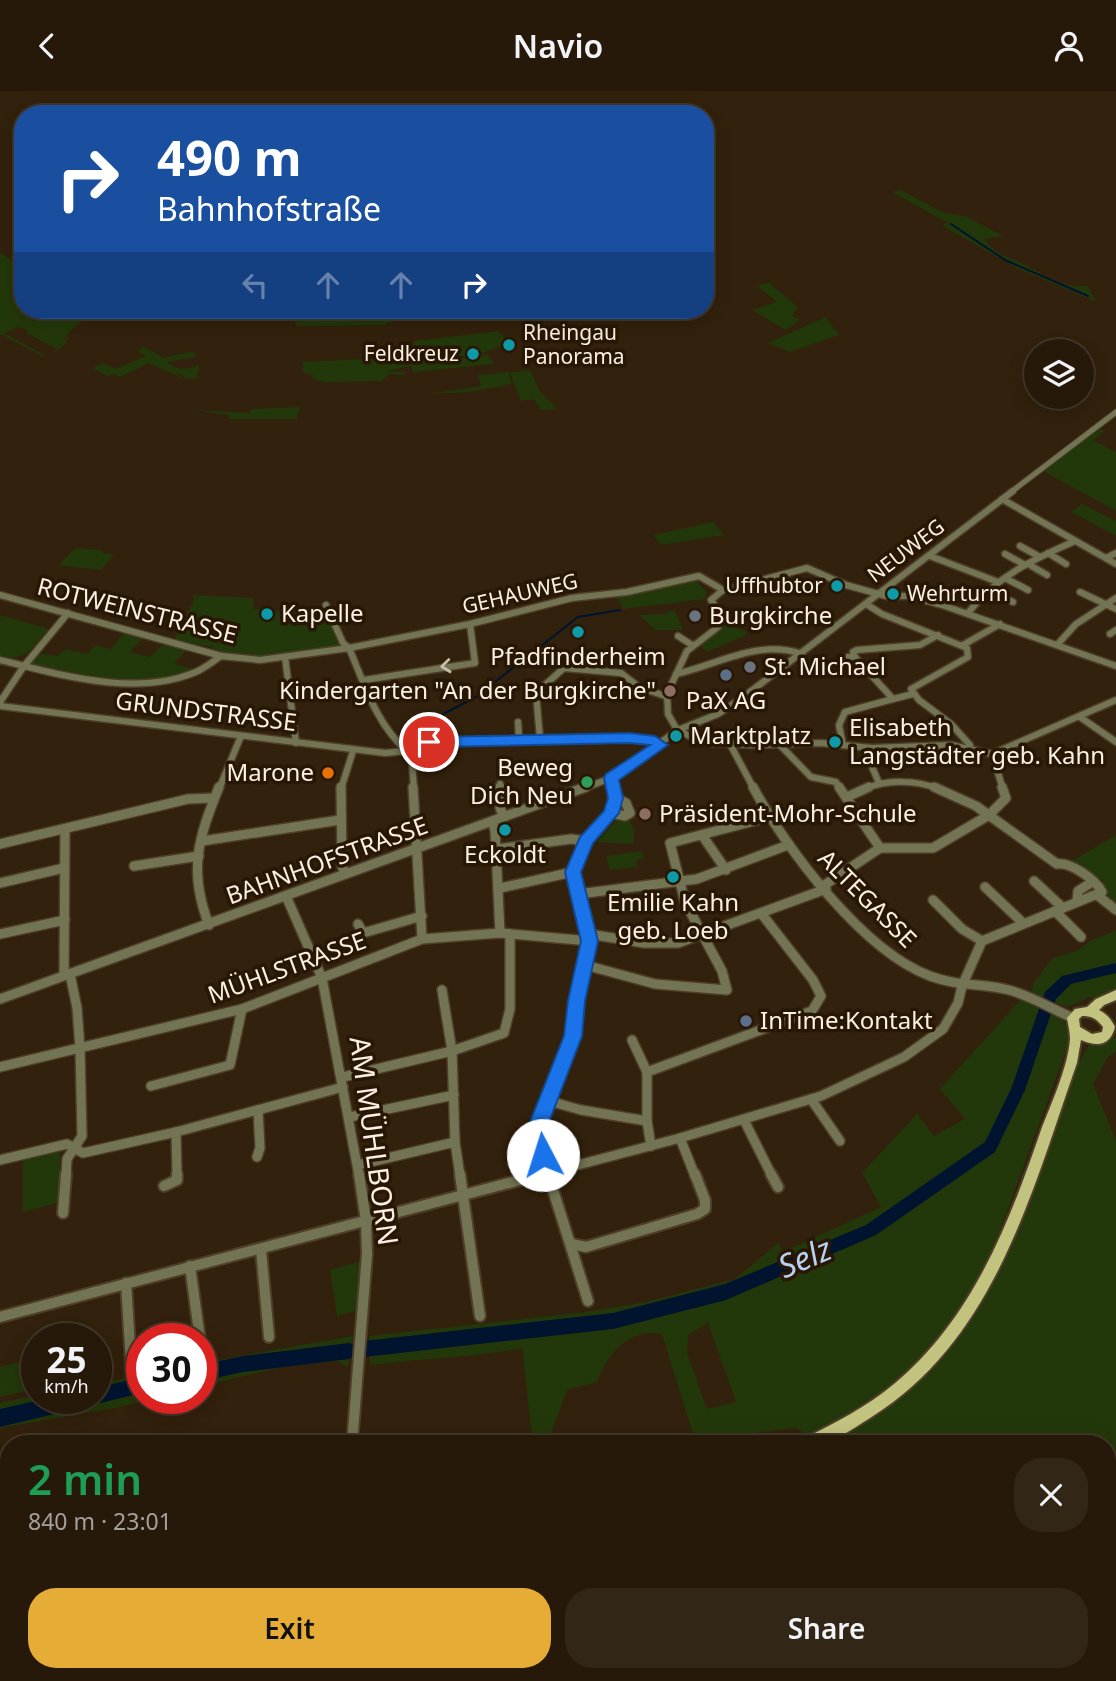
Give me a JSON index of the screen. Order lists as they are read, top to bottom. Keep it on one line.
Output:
{"streets":{"street":["NEUWEG","GEHAUWEG","ROTWEINSTRASSE","GRUNDSTRASSE","BAHNHOFSTRASSE","ALTEGASSE","MÜHLSTRASSE","AM MÜHLBORN"]},"crossings":[["GEHAUWEG","ROTWEINSTRASSE"],["GRUNDSTRASSE","BAHNHOFSTRASSE"],["BAHNHOFSTRASSE","AM MÜHLBORN"],["ALTEGASSE","MÜHLSTRASSE"],["MÜHLSTRASSE","AM MÜHLBORN"]],"water":["Selz"],"places":["Rheingau Panorama","Feldkreuz","Uffhubtor","Wehrturm","Kapelle","Burgkirche","Pfadfinderheim","St. Michael","PaX AG","Kindergarten \"An der Burgkirche\"","Marktplatz","Elisabeth Langstädter geb. Kahn","Marone","Beweg Dich Neu","Präsident-Mohr-Schule","Eckoldt","Emilie Kahn geb. Loeb","InTime:Kontakt"],"page":{"header":"Navio","turn":["490 m","Bahnhofstraße"],"speed":"25 km/h","limit":"30","heading":["2 min","840 m · 23:01"],"buttons":["Exit","Share"]}}
